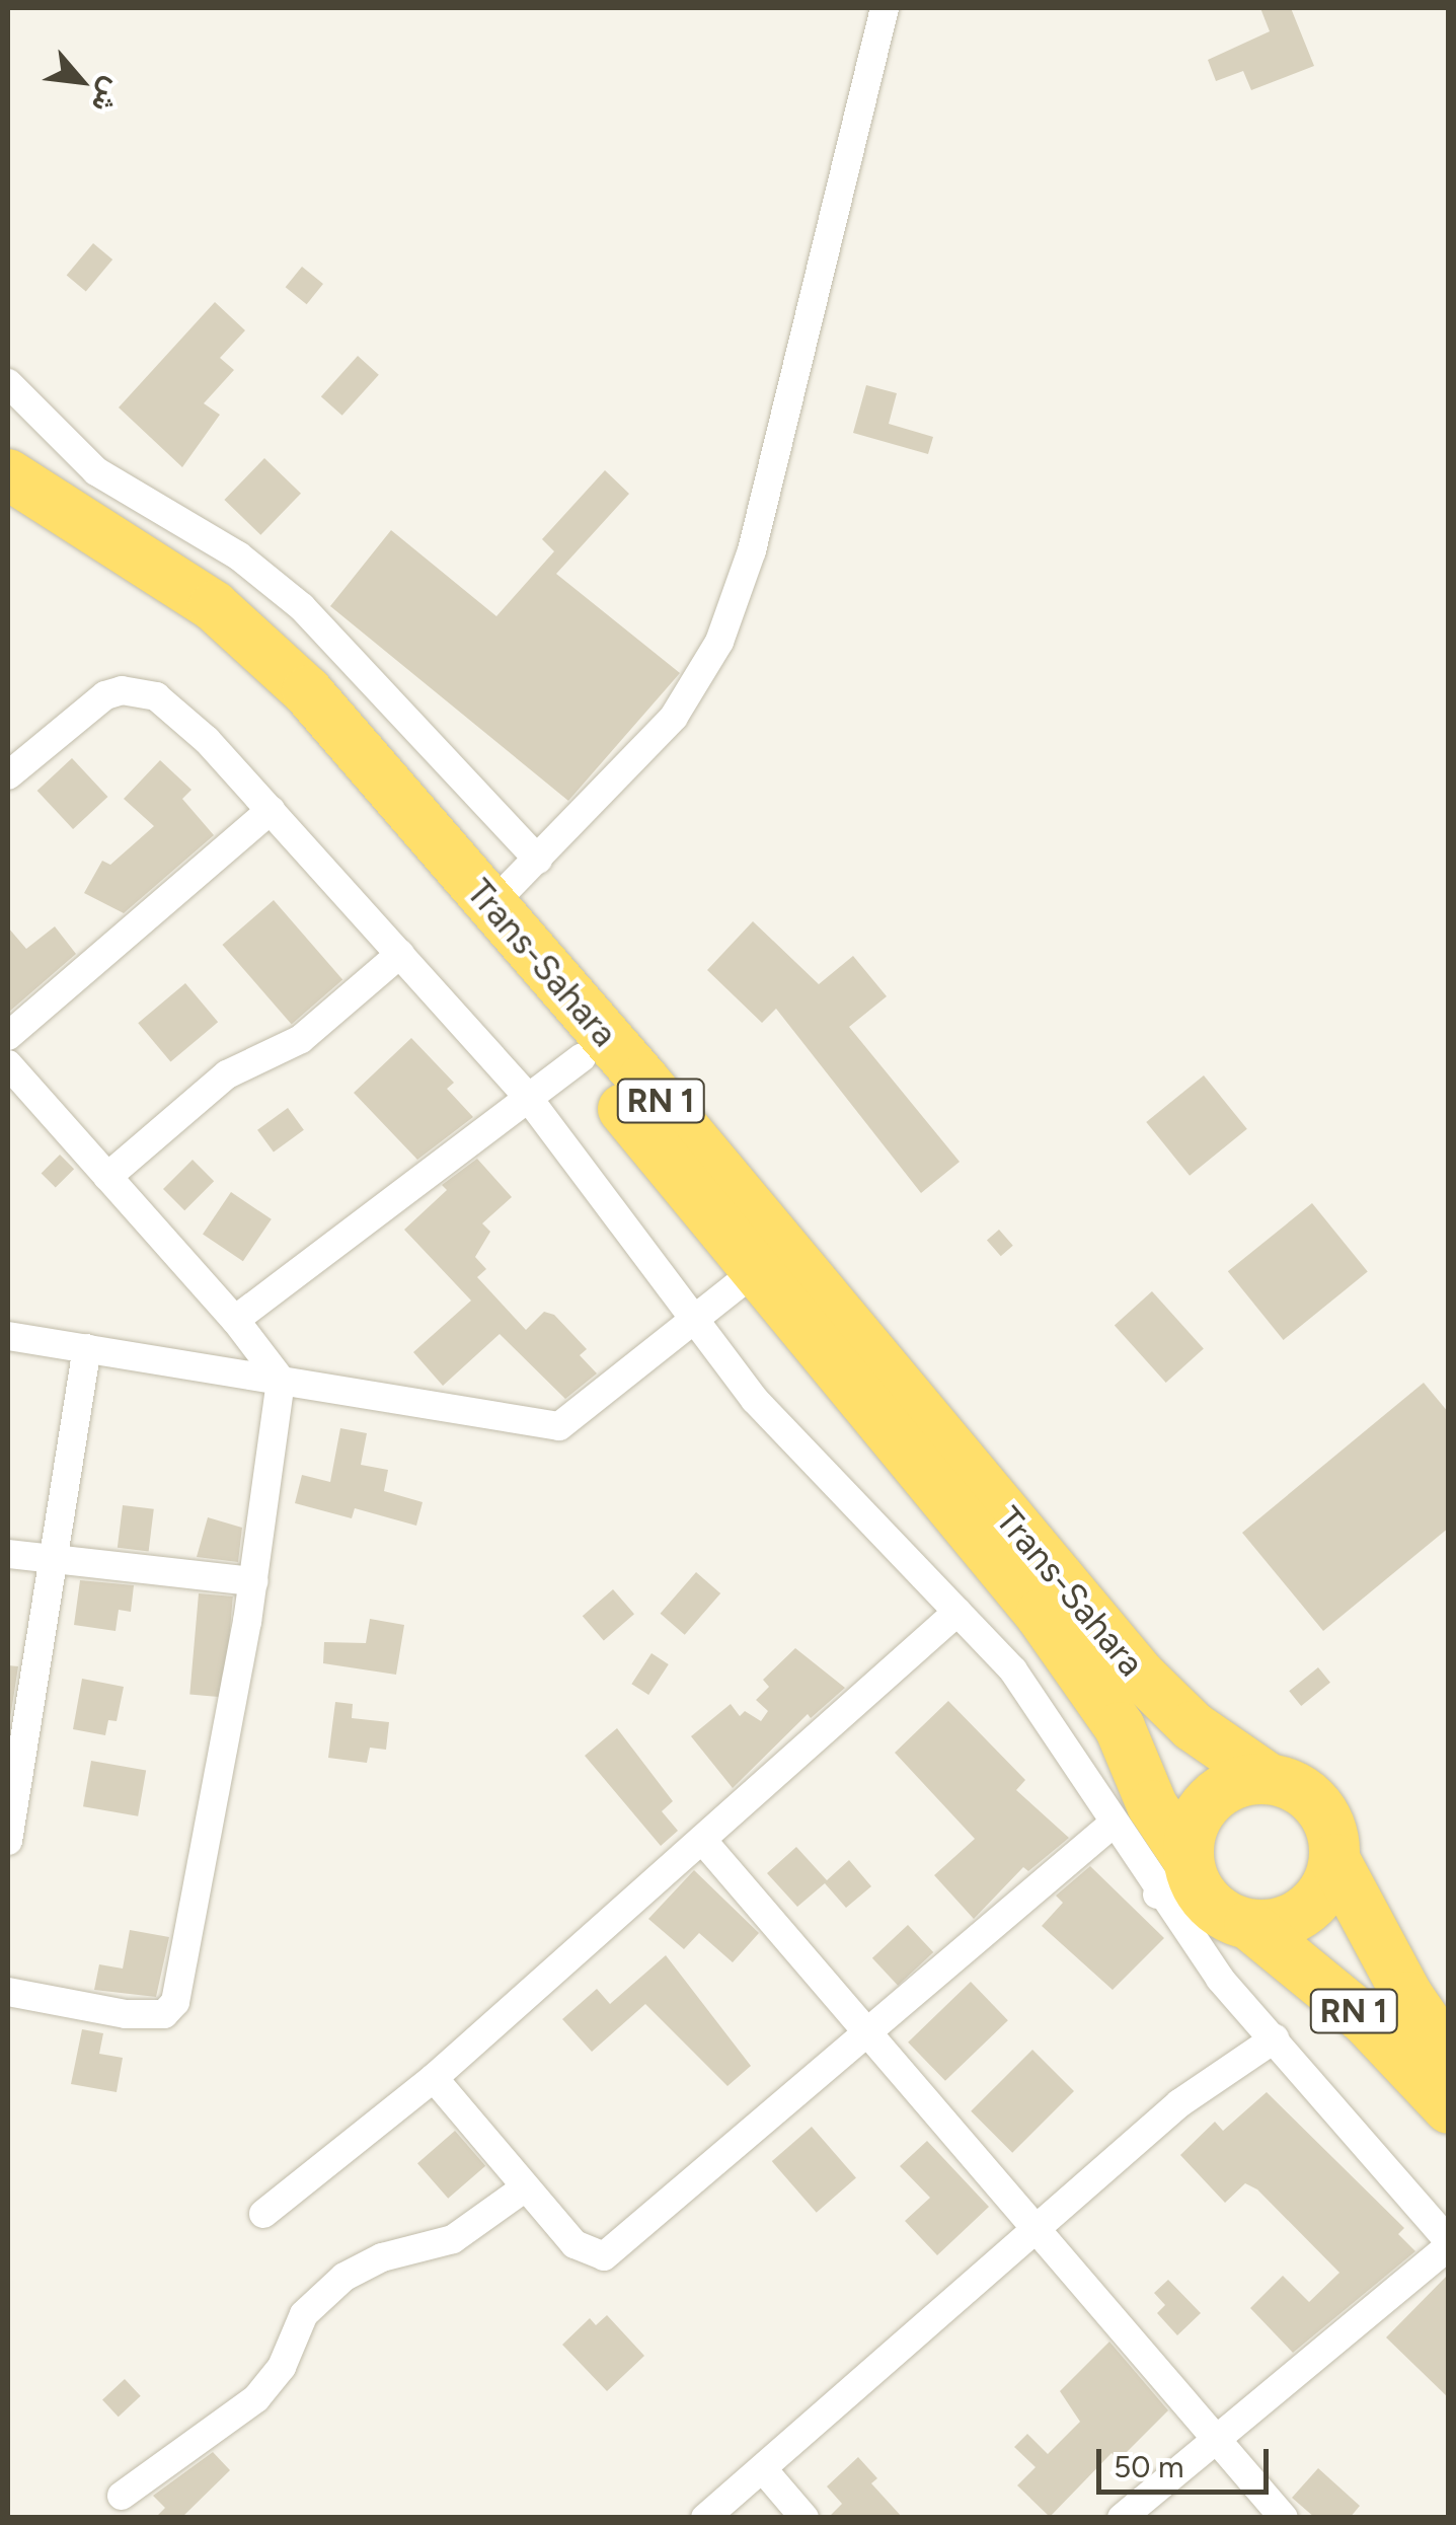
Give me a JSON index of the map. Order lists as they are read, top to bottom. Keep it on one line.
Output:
{"streets":{"highway":["Trans-Sahara","RN 1"]},"crossings":[["Trans-Sahara","RN 1"]],"scale_bar":"50 m","north":"bottom right"}
